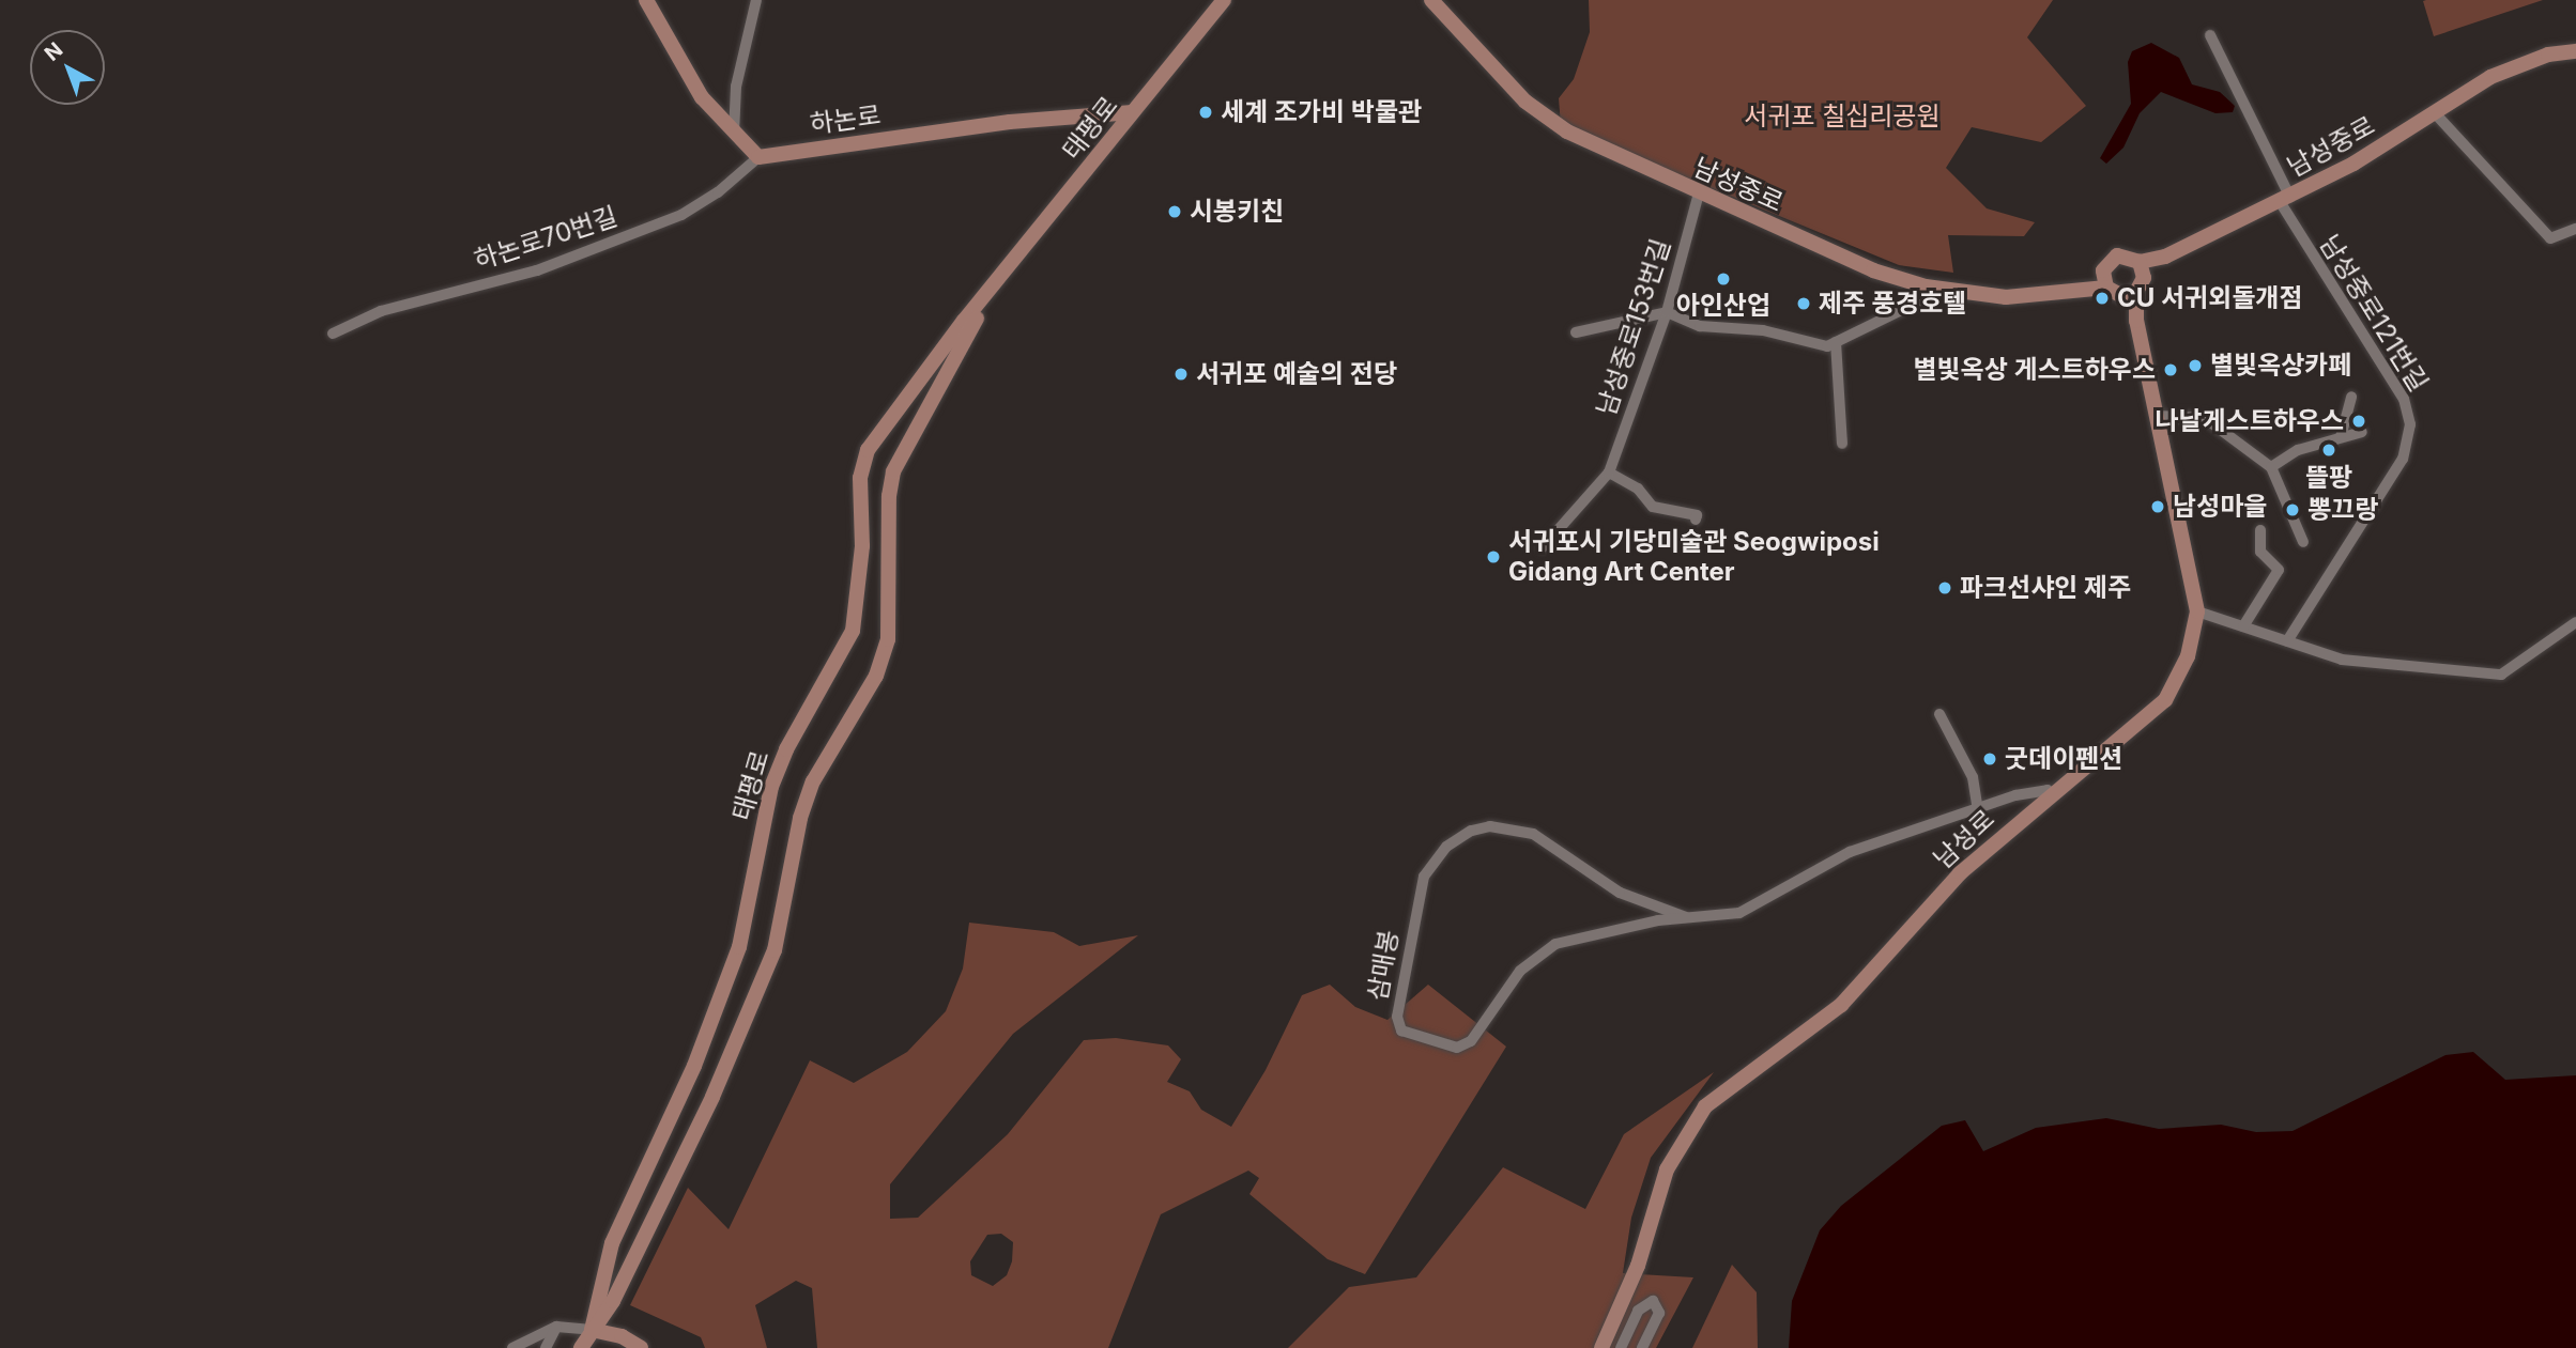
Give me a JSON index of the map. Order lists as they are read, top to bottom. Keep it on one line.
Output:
{"streets":{"street":["하논로","태평로","남성중로","하논로70번길","남성중로121번길","남성중로153번길","남성로","삼매봉"]},"crossings":[["하논로","태평로"],["하논로","하논로70번길"],["남성중로","남성중로121번길"],["남성중로","남성중로153번길"],["남성로","삼매봉"]],"parks":["서귀포 칠십리공원"],"places":["세계 조가비 박물관","시봉키친","아인산업","CU 서귀외돌개점","제주 풍경호텔","별빛옥상카페","별빛옥상 게스트하우스","서귀포 예술의 전당","나날게스트하우스","뜰팡","남성마을","뽕끄랑","서귀포시 기당미술관 Seogwiposi Gidang Art Center","파크선샤인 제주","굿데이펜션"],"north":"top left"}
